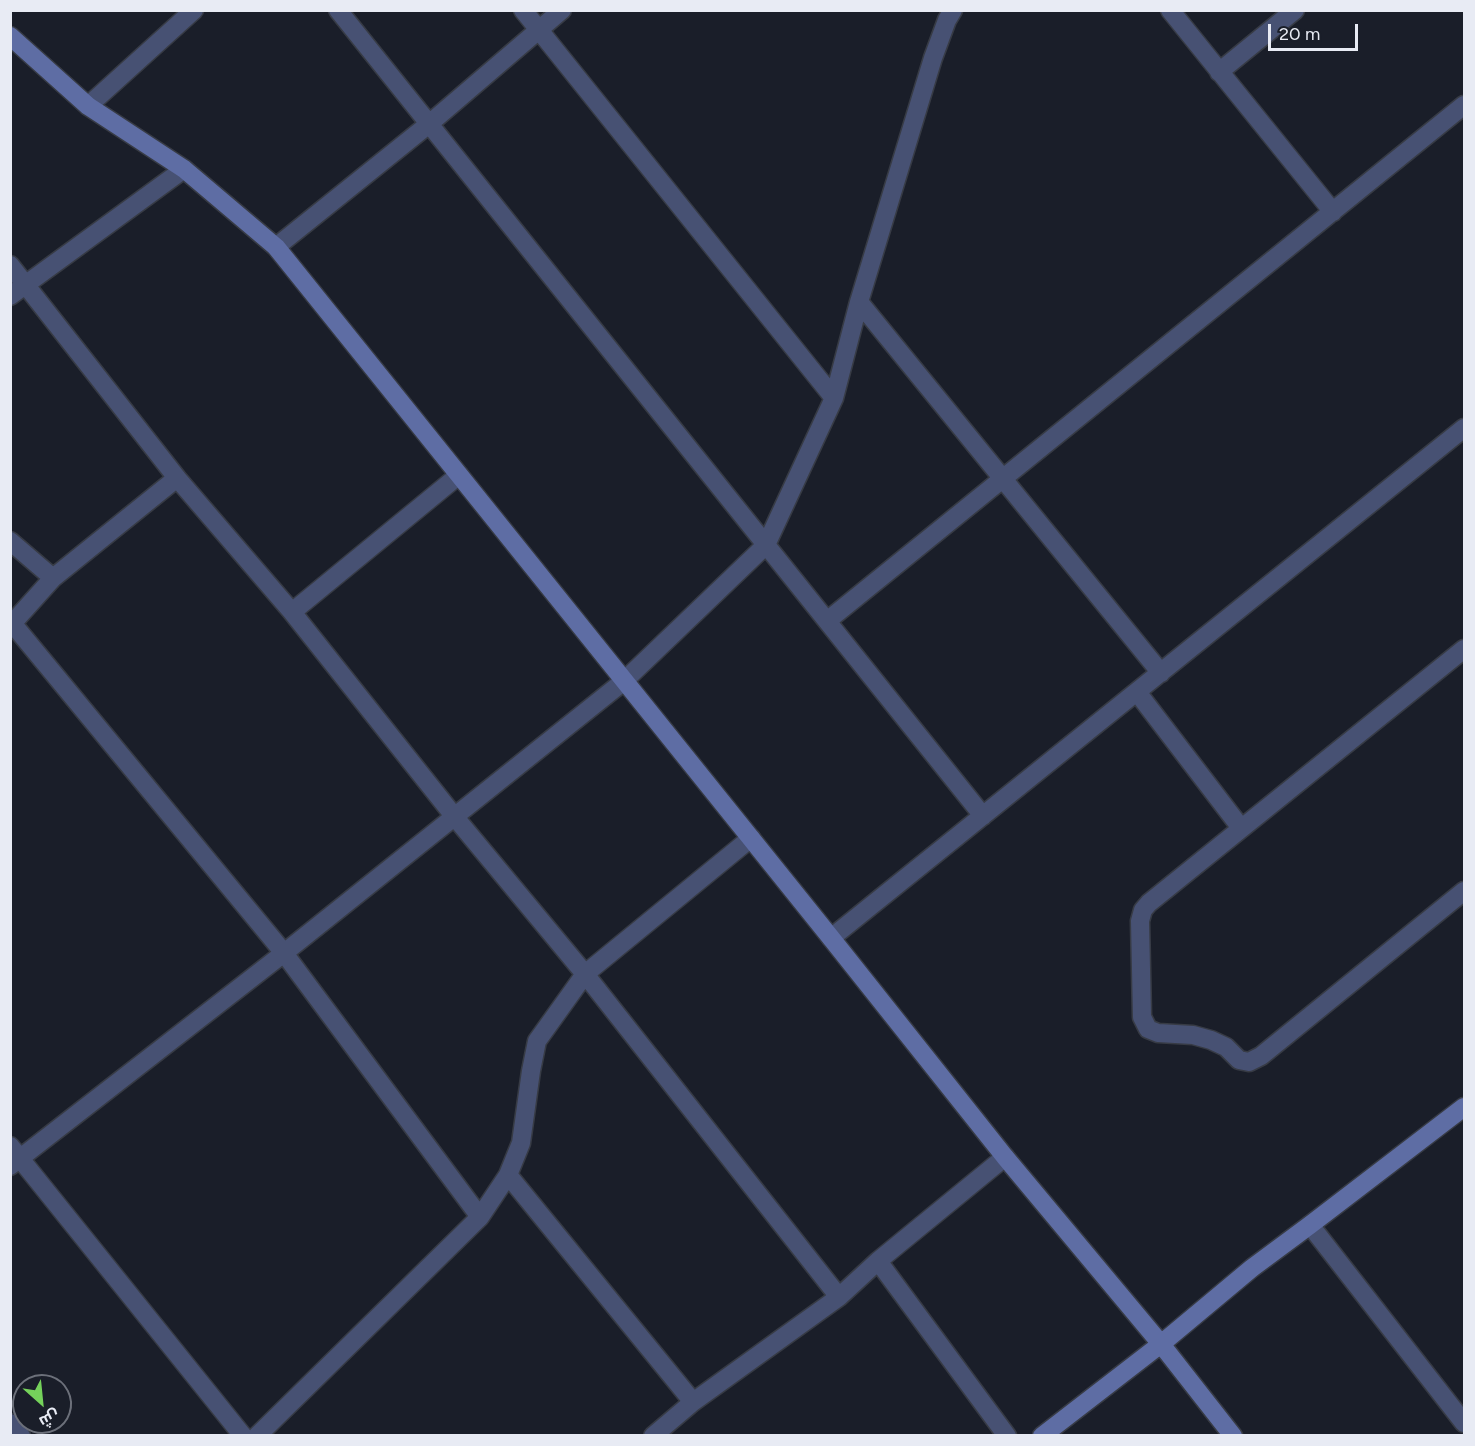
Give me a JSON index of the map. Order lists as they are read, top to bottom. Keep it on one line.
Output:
{"scale_bar":"20 m","north":"bottom right"}
